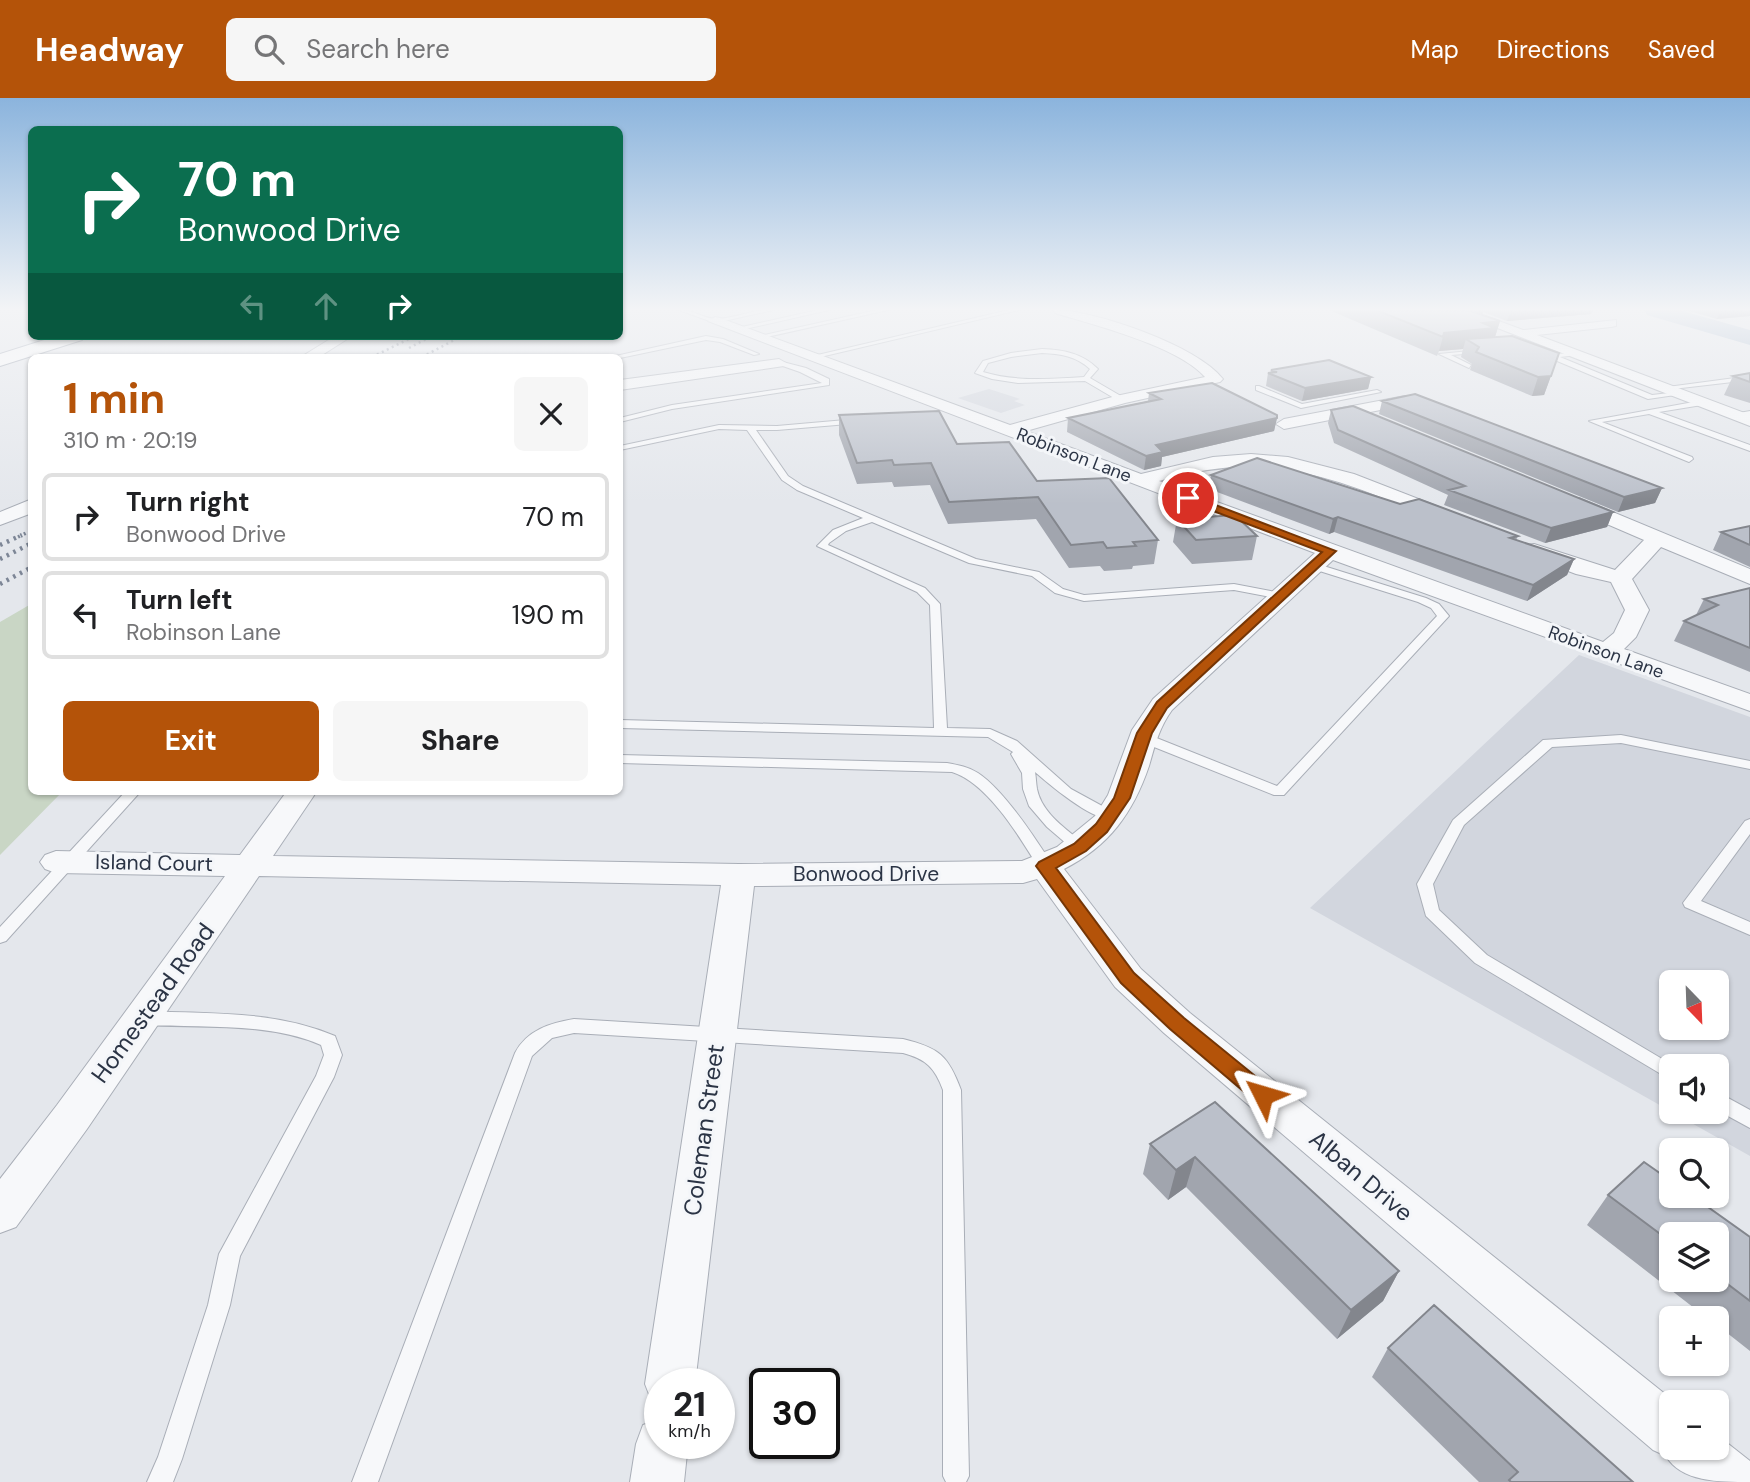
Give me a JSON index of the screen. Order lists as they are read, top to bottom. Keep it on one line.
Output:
{"streets":{"street":["Robinson Lane","Island Court","Bonwood Drive","Homestead Road","Coleman Street","Alban Drive"]},"crossings":[["Island Court","Bonwood Drive"],["Island Court","Homestead Road"],["Bonwood Drive","Homestead Road"],["Bonwood Drive","Coleman Street"],["Bonwood Drive","Alban Drive"]],"north":"bottom right","page":{"header":"Headway","search":"Search here","nav":["Map","Directions","Saved"],"turn":["70 m","Bonwood Drive"],"heading":["1 min","310 m · 20:19"],"list":[{"name":"Turn right","note":"Bonwood Drive","value":"70 m"},{"name":"Turn left","note":"Robinson Lane","value":"190 m"}],"buttons":["Exit","Share"],"map_buttons":["+","−"],"speed":"21 km/h","limit":"30"}}
